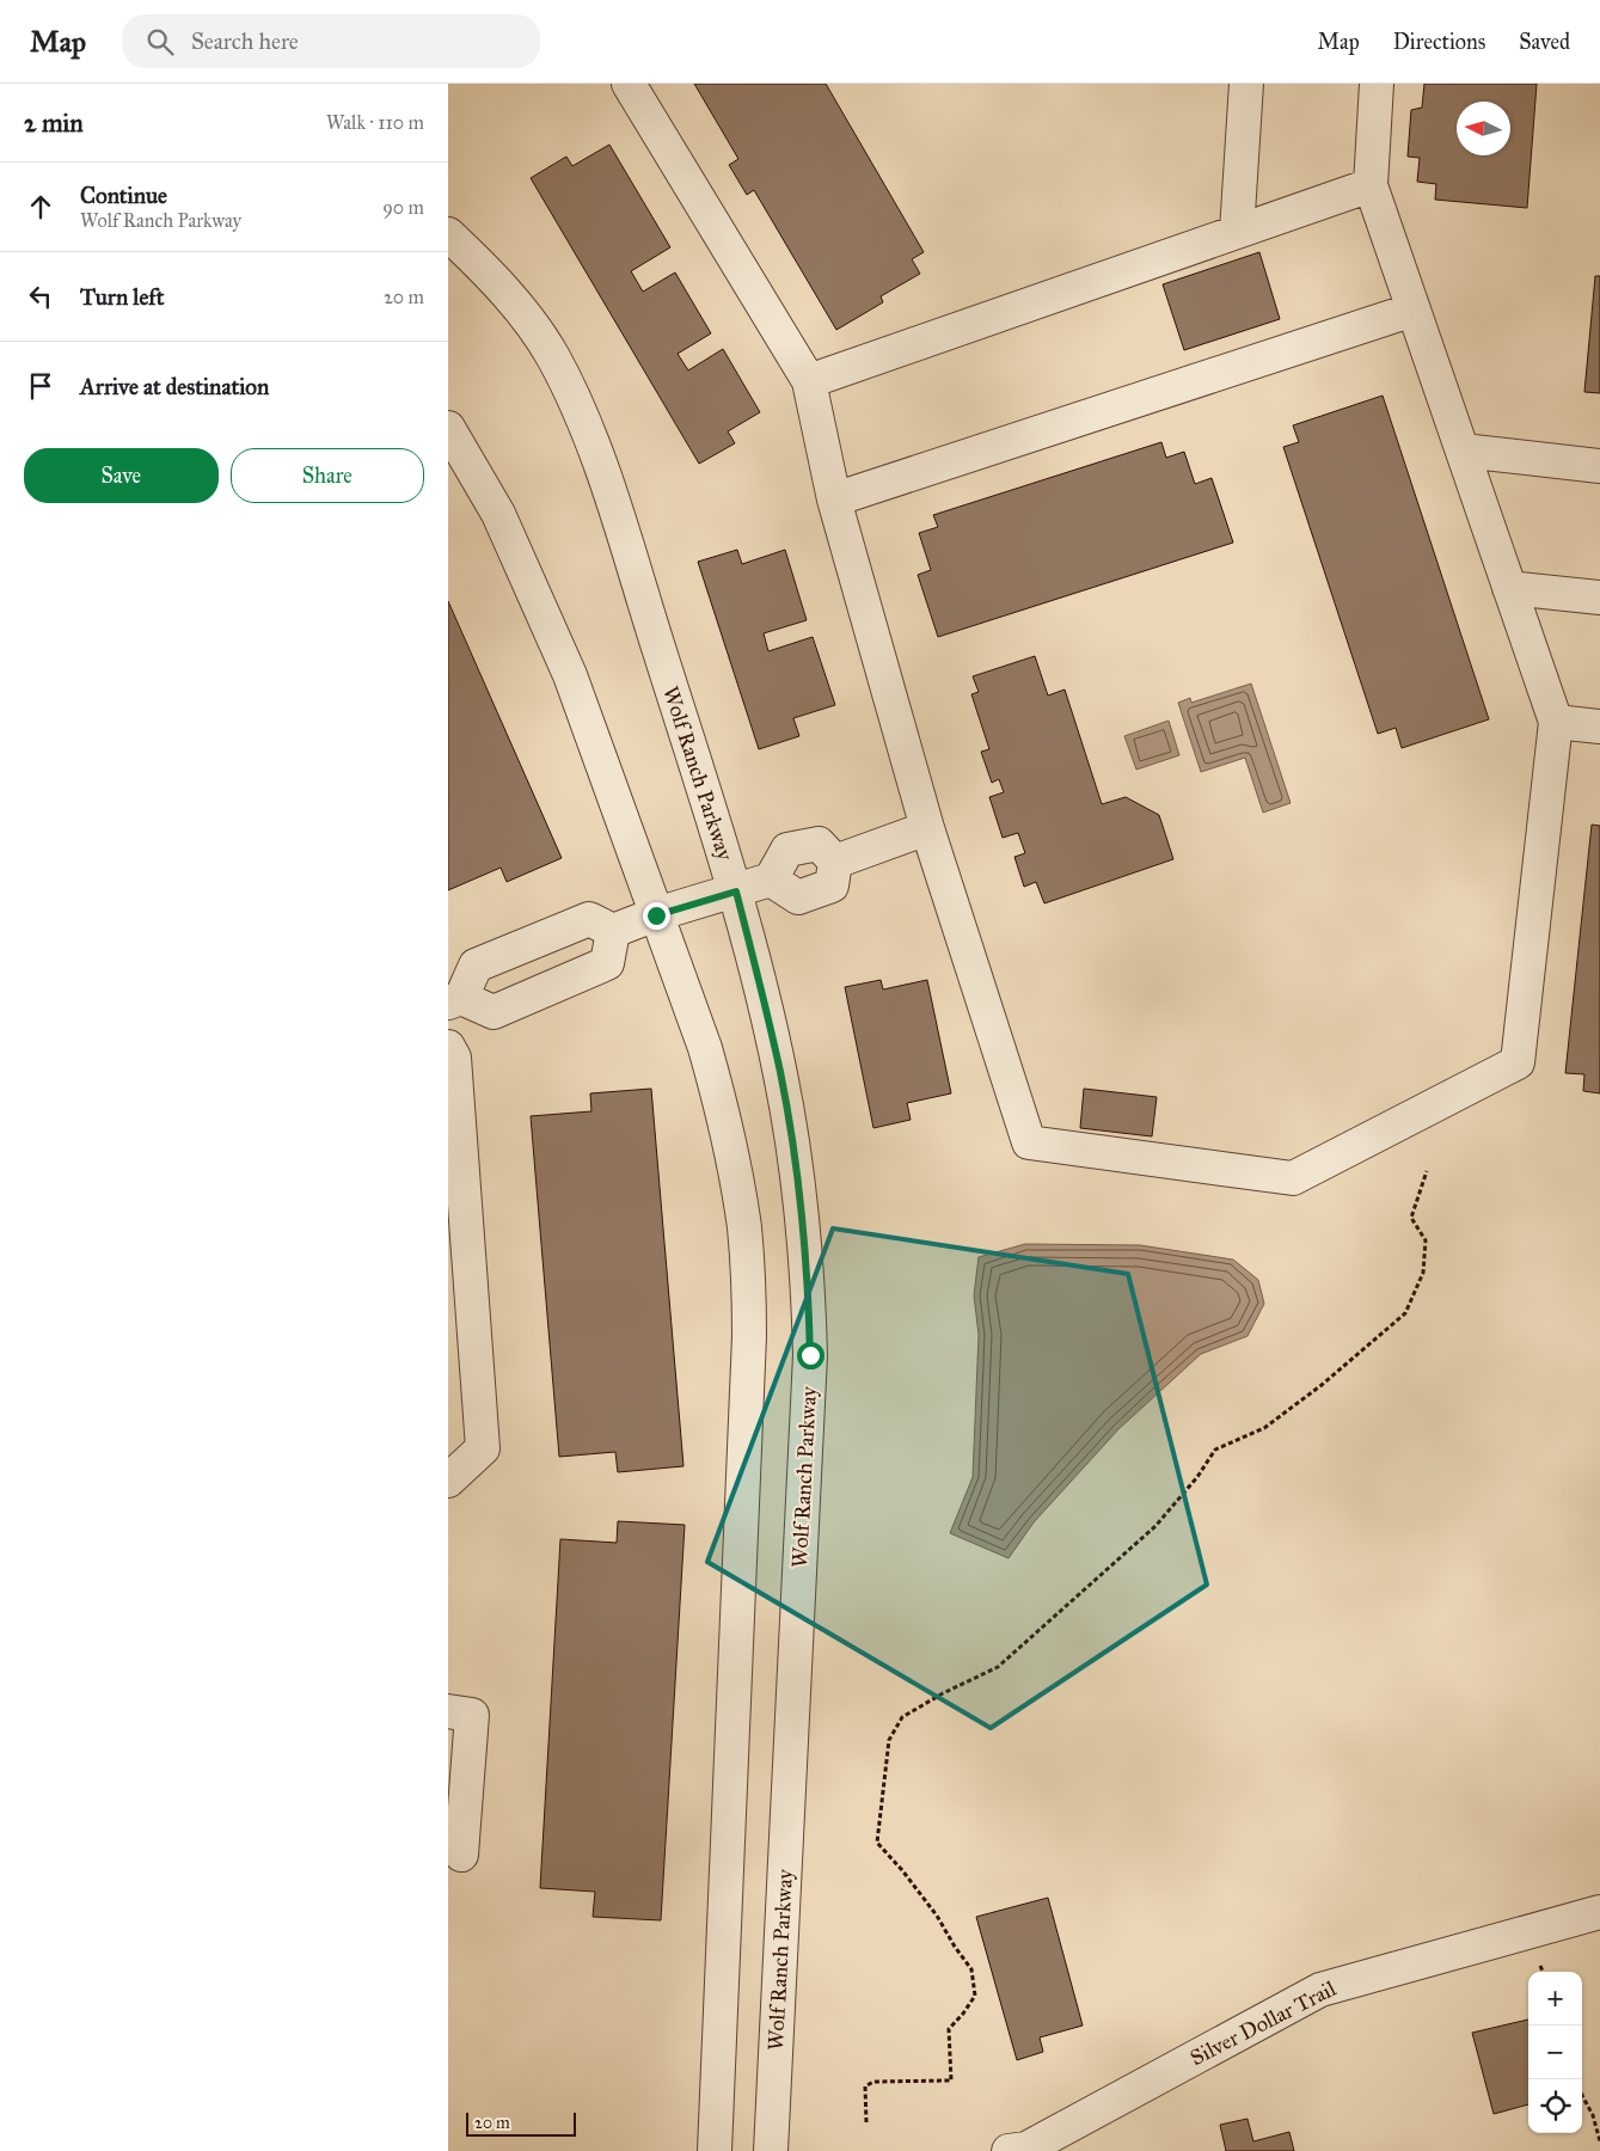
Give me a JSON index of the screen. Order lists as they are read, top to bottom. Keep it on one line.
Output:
{"streets":{"street":["Wolf Ranch Parkway","Silver Dollar Trail"]},"scale_bar":"20 m","north":"left","page":{"header":"Map","search":"Search here","nav":["Map","Directions","Saved"],"heading":["2 min","Walk · 110 m"],"list":[["Continue","Wolf Ranch Parkway","90 m"],["Turn left","20 m"],"Arrive at destination"],"buttons":["Save","Share"],"map_buttons":["+","−"],"scale":"20 m"}}
